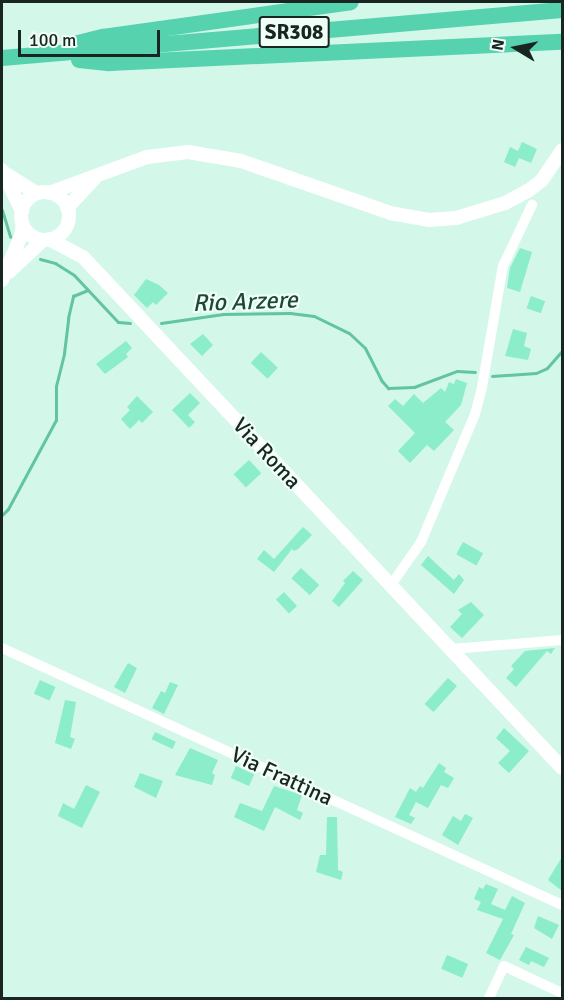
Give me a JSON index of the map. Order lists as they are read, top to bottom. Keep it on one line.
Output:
{"streets":{"highway":["SR308"],"main road":["Via Roma"],"street":["Via Frattina"]},"water":["Rio Arzere"],"scale_bar":"100 m","north":"left"}
